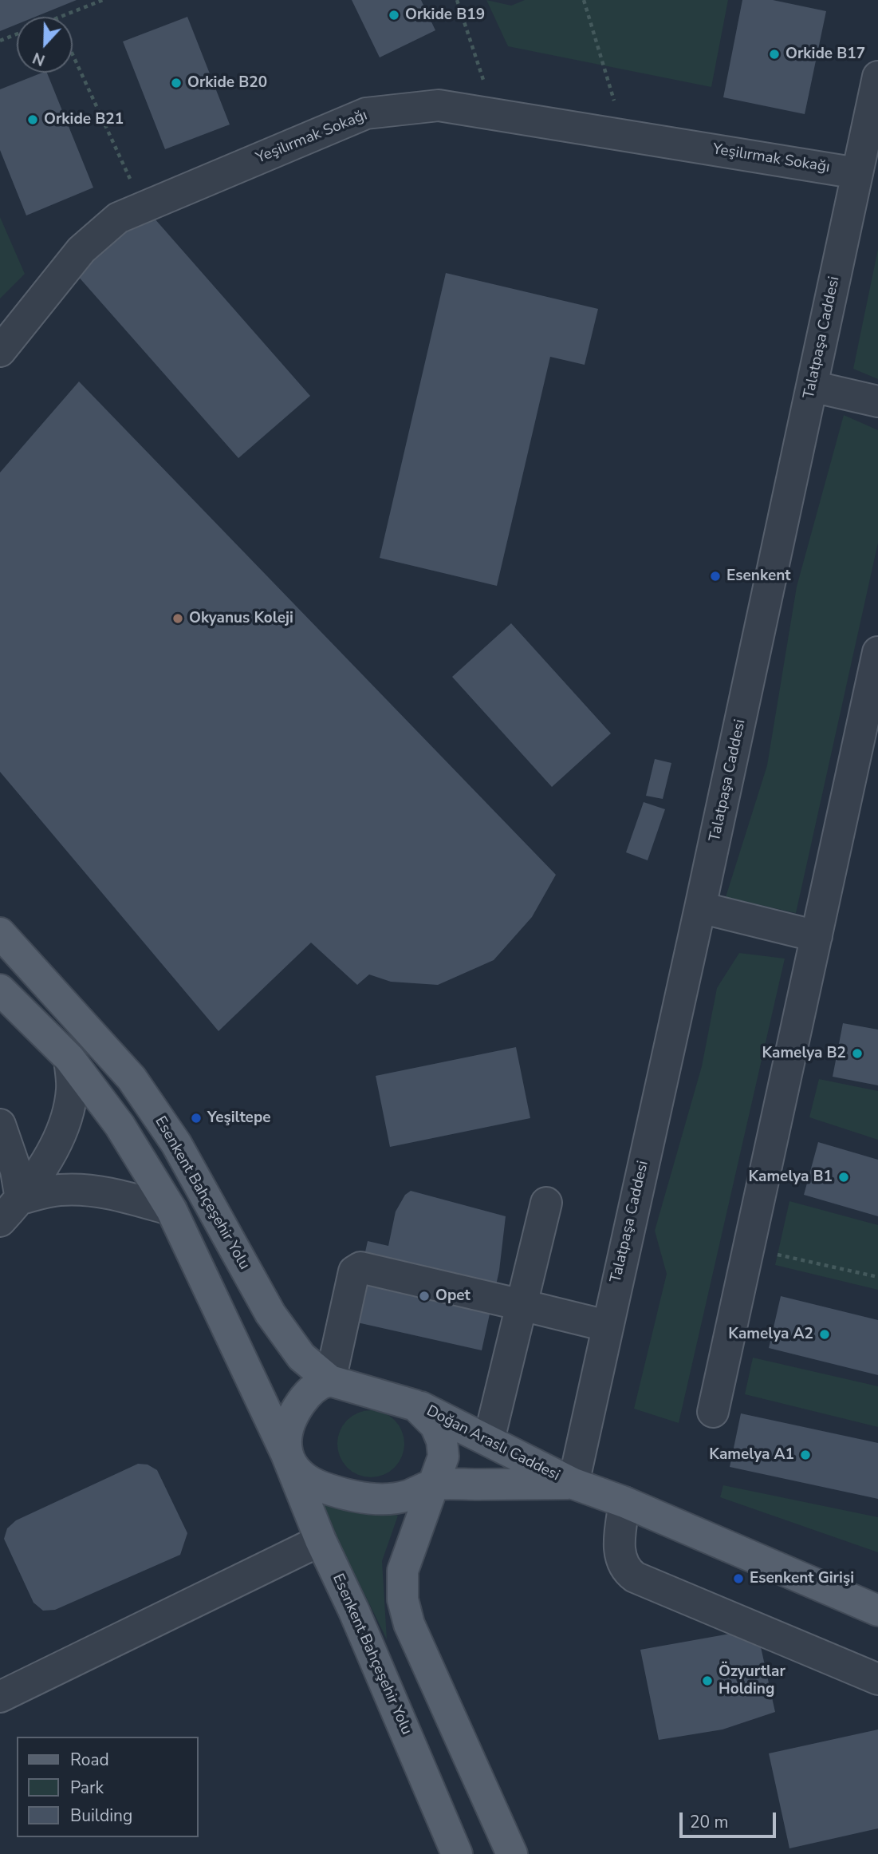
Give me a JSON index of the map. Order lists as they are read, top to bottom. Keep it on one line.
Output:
{"streets":{"main road":["Esenkent Bahçeşehir Yolu","Doğan Araslı Caddesi"],"street":["Yeşilırmak Sokağı","Talatpaşa Caddesi"]},"crossings":[["Yeşilırmak Sokağı","Talatpaşa Caddesi"],["Talatpaşa Caddesi","Doğan Araslı Caddesi"],["Esenkent Bahçeşehir Yolu","Doğan Araslı Caddesi"]],"places":["Orkide B19","Orkide B17","Orkide B20","Orkide B21","Esenkent","Okyanus Koleji","Kamelya B2","Yeşiltepe","Kamelya B1","Opet","Kamelya A2","Kamelya A1","Esenkent Girişi","Özyurtlar Holding"],"legend":["Road","Park","Building"],"scale_bar":"20 m","north":"bottom"}
